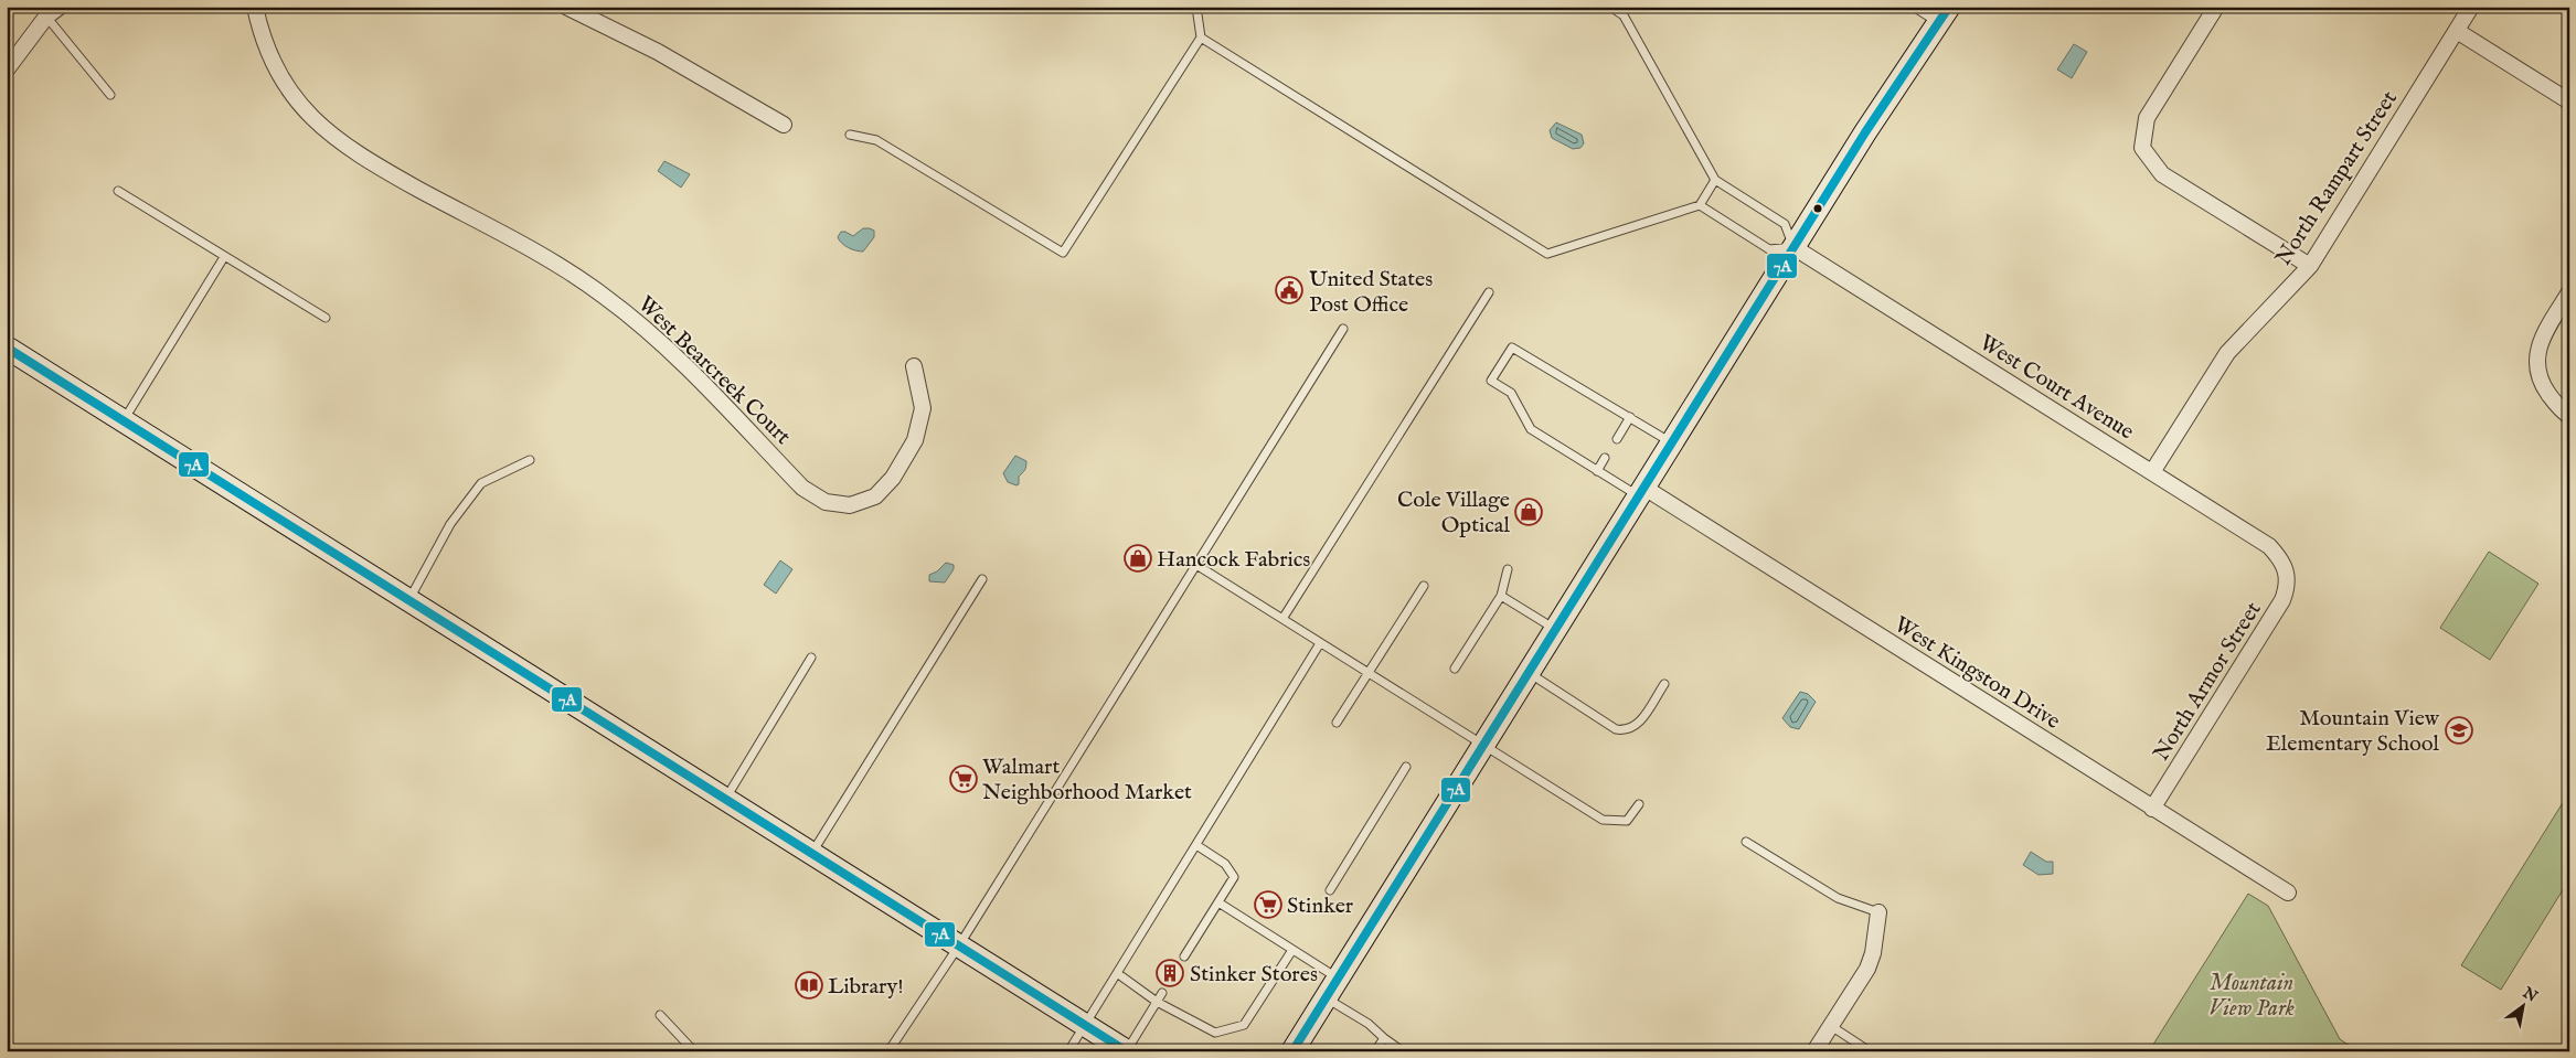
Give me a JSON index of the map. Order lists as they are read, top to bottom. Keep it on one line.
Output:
{"streets":{"street":["North Rampart Street","West Bearcreek Court","West Court Avenue","West Kingston Drive","North Armor Street"]},"crossings":[["North Rampart Street","West Court Avenue"],["West Court Avenue","North Armor Street"],["West Kingston Drive","North Armor Street"]],"parks":["Mountain View Park"],"places":{"public building":["United States Post Office"],"shop":["Cole Village Optical","Hancock Fabrics"],"school or university":["Mountain View Elementary School"],"supermarket":["Walmart Neighborhood Market","Stinker"],"building":["Stinker Stores"],"library":["Library!"]},"lines":["transit line 7A"],"north":"top right"}
